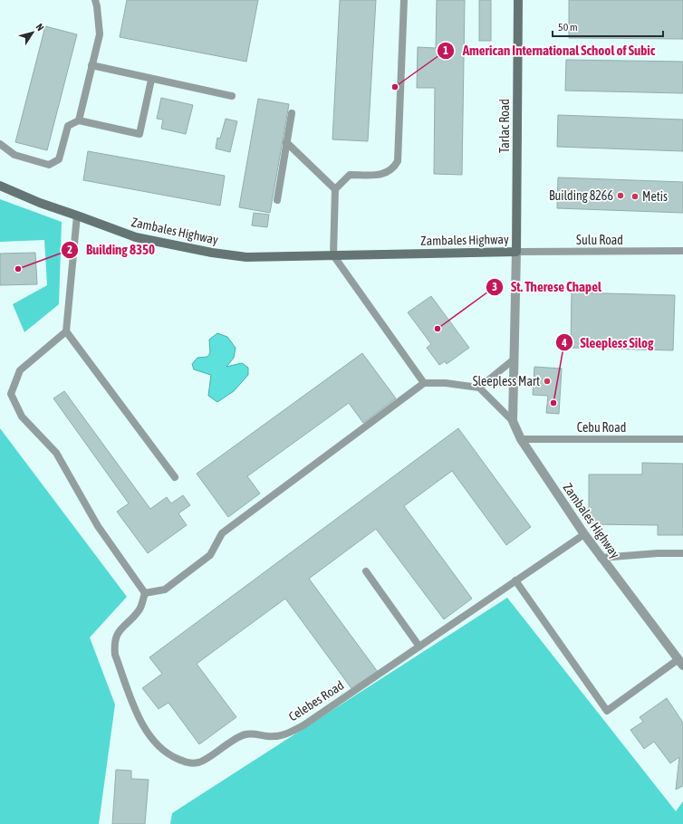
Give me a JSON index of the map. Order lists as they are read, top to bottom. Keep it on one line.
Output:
{"streets":{"main road":["Tarlac Road","Zambales Highway"],"lane":["Sulu Road","Cebu Road","Celebes Road"]},"crossings":[["Tarlac Road","Zambales Highway"],["Tarlac Road","Sulu Road"],["Zambales Highway","Sulu Road"],["Zambales Highway","Cebu Road"],["Zambales Highway","Celebes Road"]],"places":["American International School of Subic","Building 8266","Metis","Building 8350","St. Therese Chapel","Sleepless Mart","Sleepless Silog"],"scale_bar":"50 m","north":"top right"}
